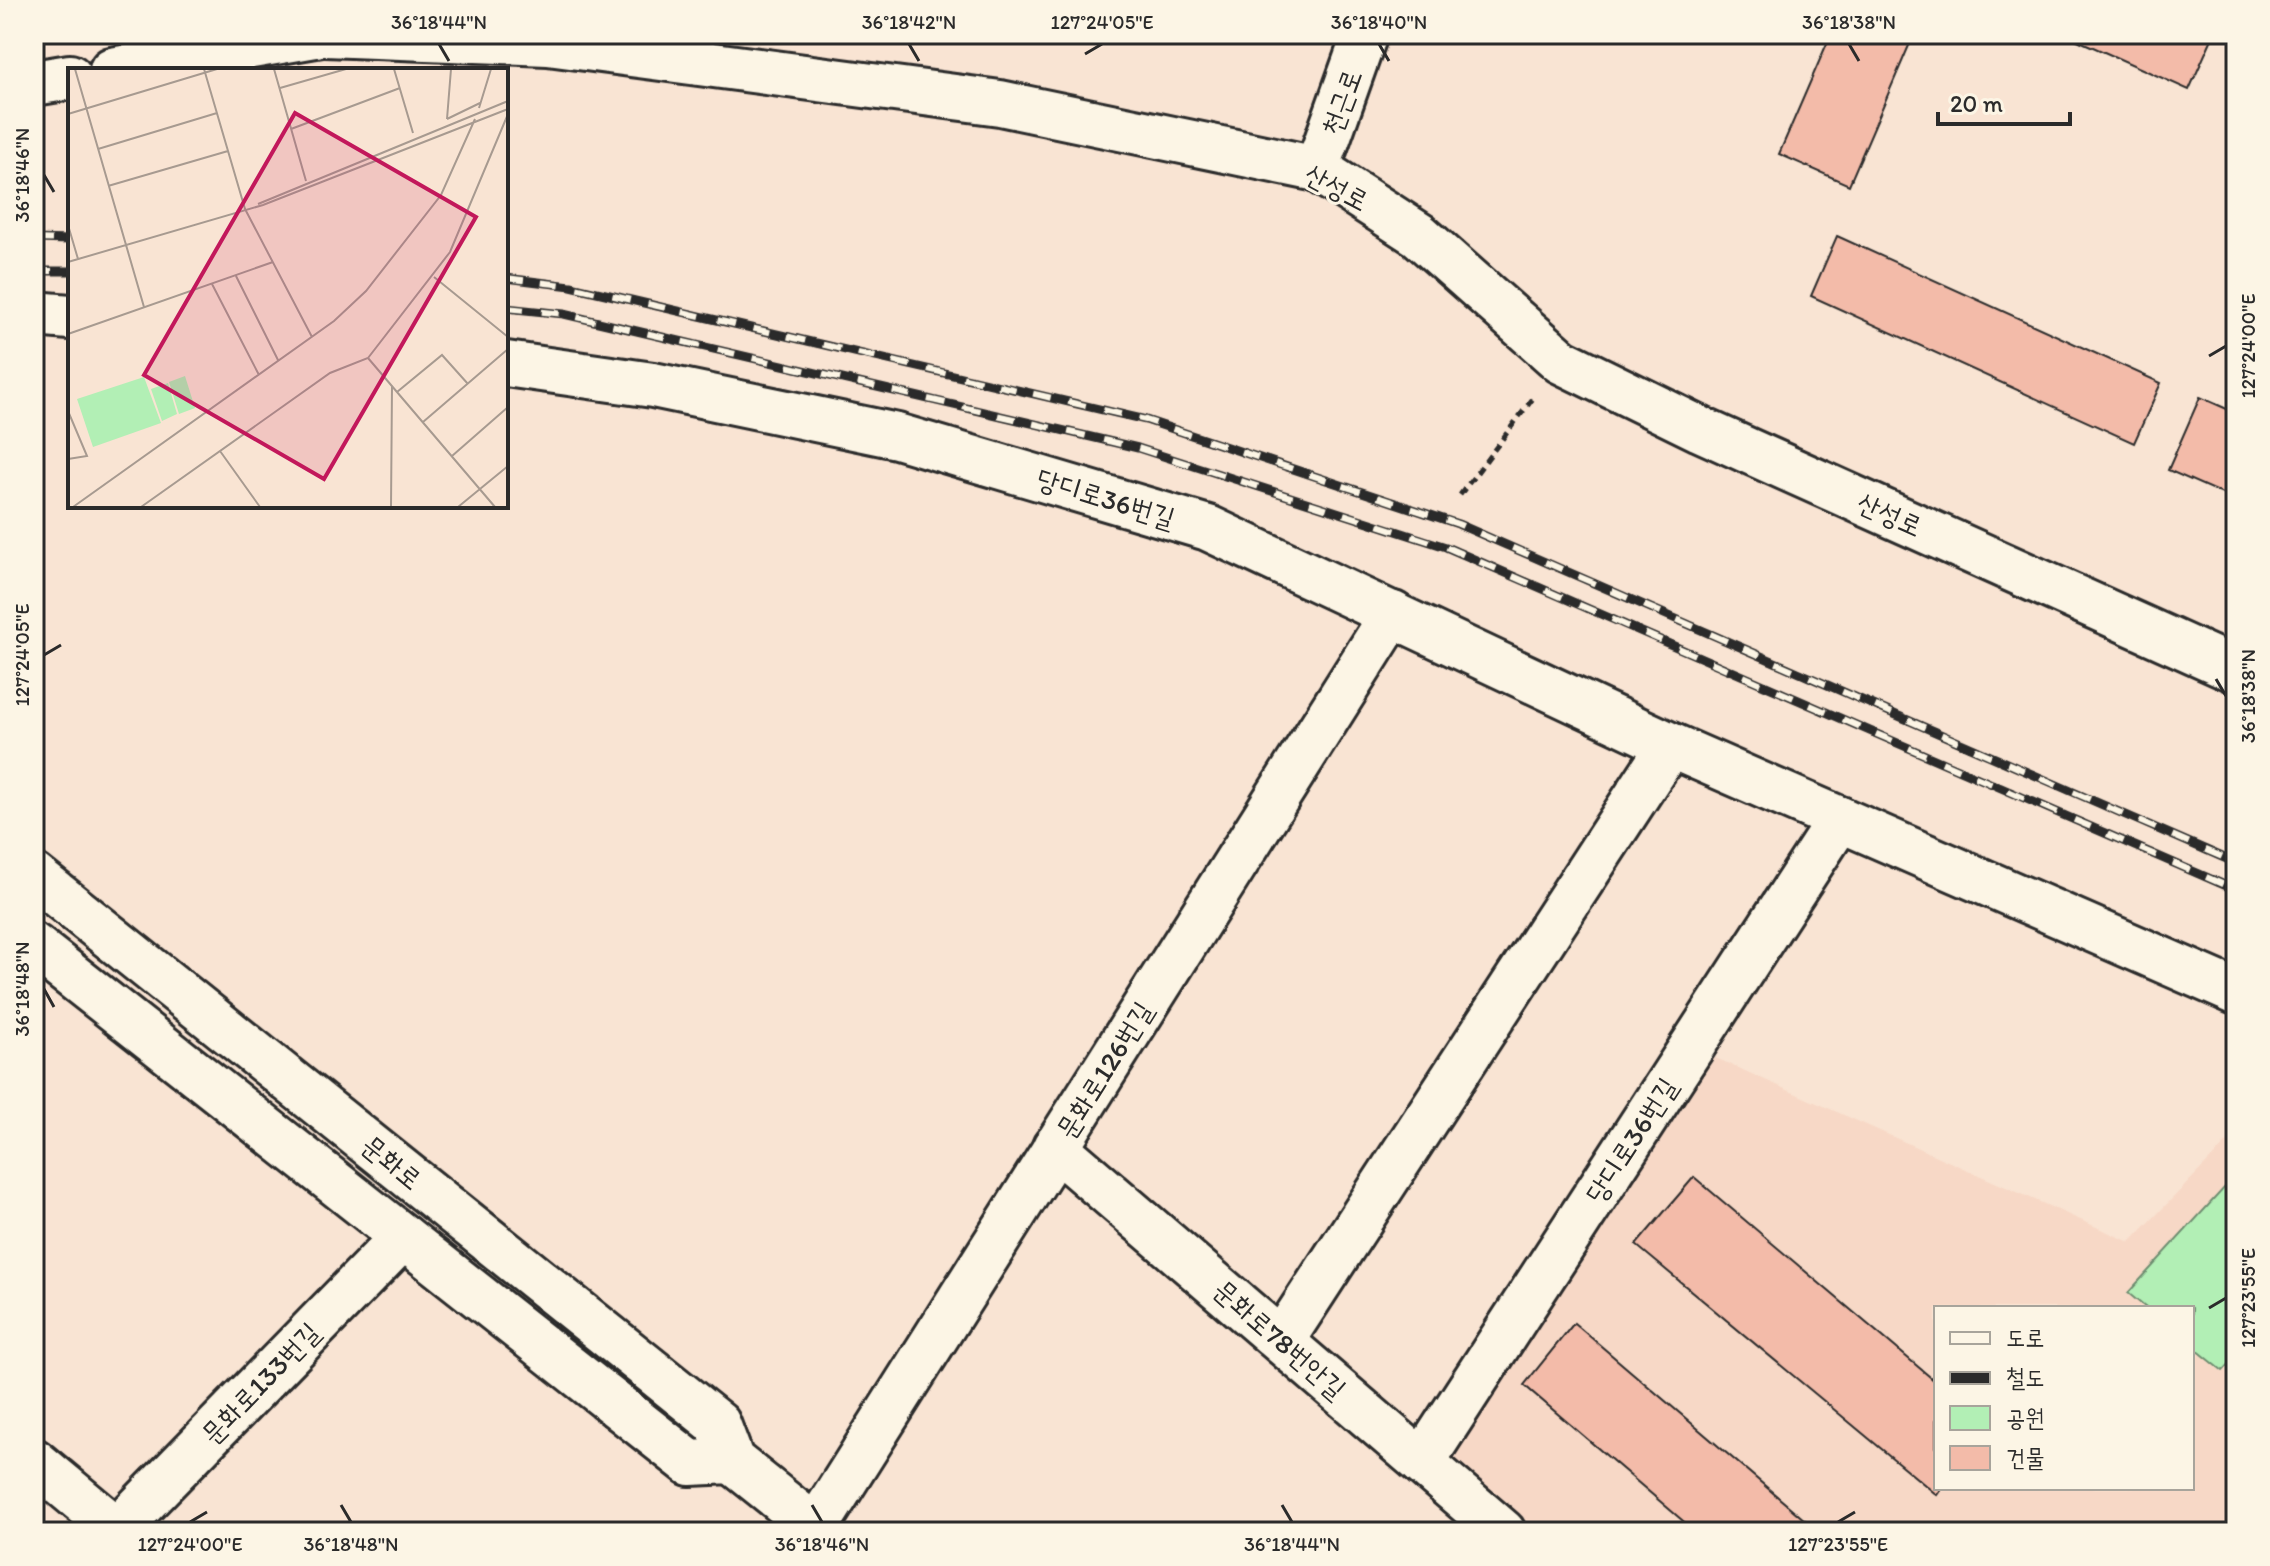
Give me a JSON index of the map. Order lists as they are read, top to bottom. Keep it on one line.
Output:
{"streets":{"street":["천근로","산성로","당디로36번길","문화로126번길","문화로","문화로78번안길","문화로133번길"]},"crossings":[["천근로","산성로"],["당디로36번길","문화로126번길"],["당디로36번길","문화로78번안길"],["문화로126번길","문화로78번안길"],["문화로","문화로133번길"]],"legend":["도로","철도","공원","건물"],"scale_bar":"20 m","coordinates":["36°18'44\"N","36°18'42\"N","127°24'05\"E","36°18'40\"N","36°18'38\"N","36°18'46\"N","127°24'00\"E","36°18'48\"N","127°23'55\"E"]}
